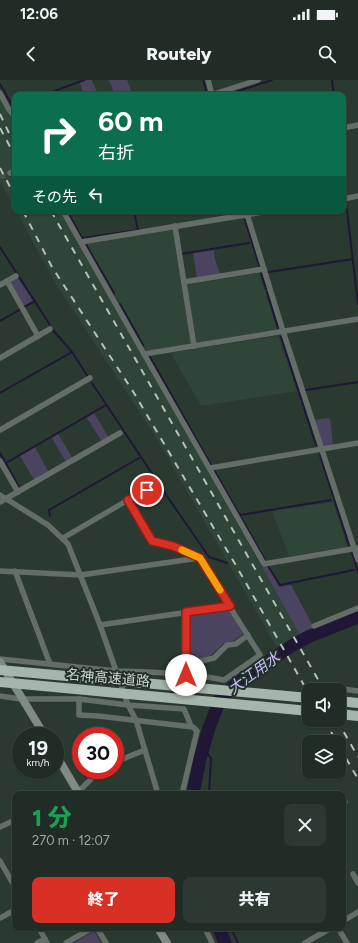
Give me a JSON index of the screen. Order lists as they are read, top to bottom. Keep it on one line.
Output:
{"streets":{"highway":["名神高速道路"]},"water":["大江用水"],"page":{"status":"12:06","header":"Routely","turn":["60 m","右折"],"then":"その先","speed":"19 km/h","limit":"30","heading":["1 分","270 m · 12:07"],"buttons":["終了","共有"]}}
